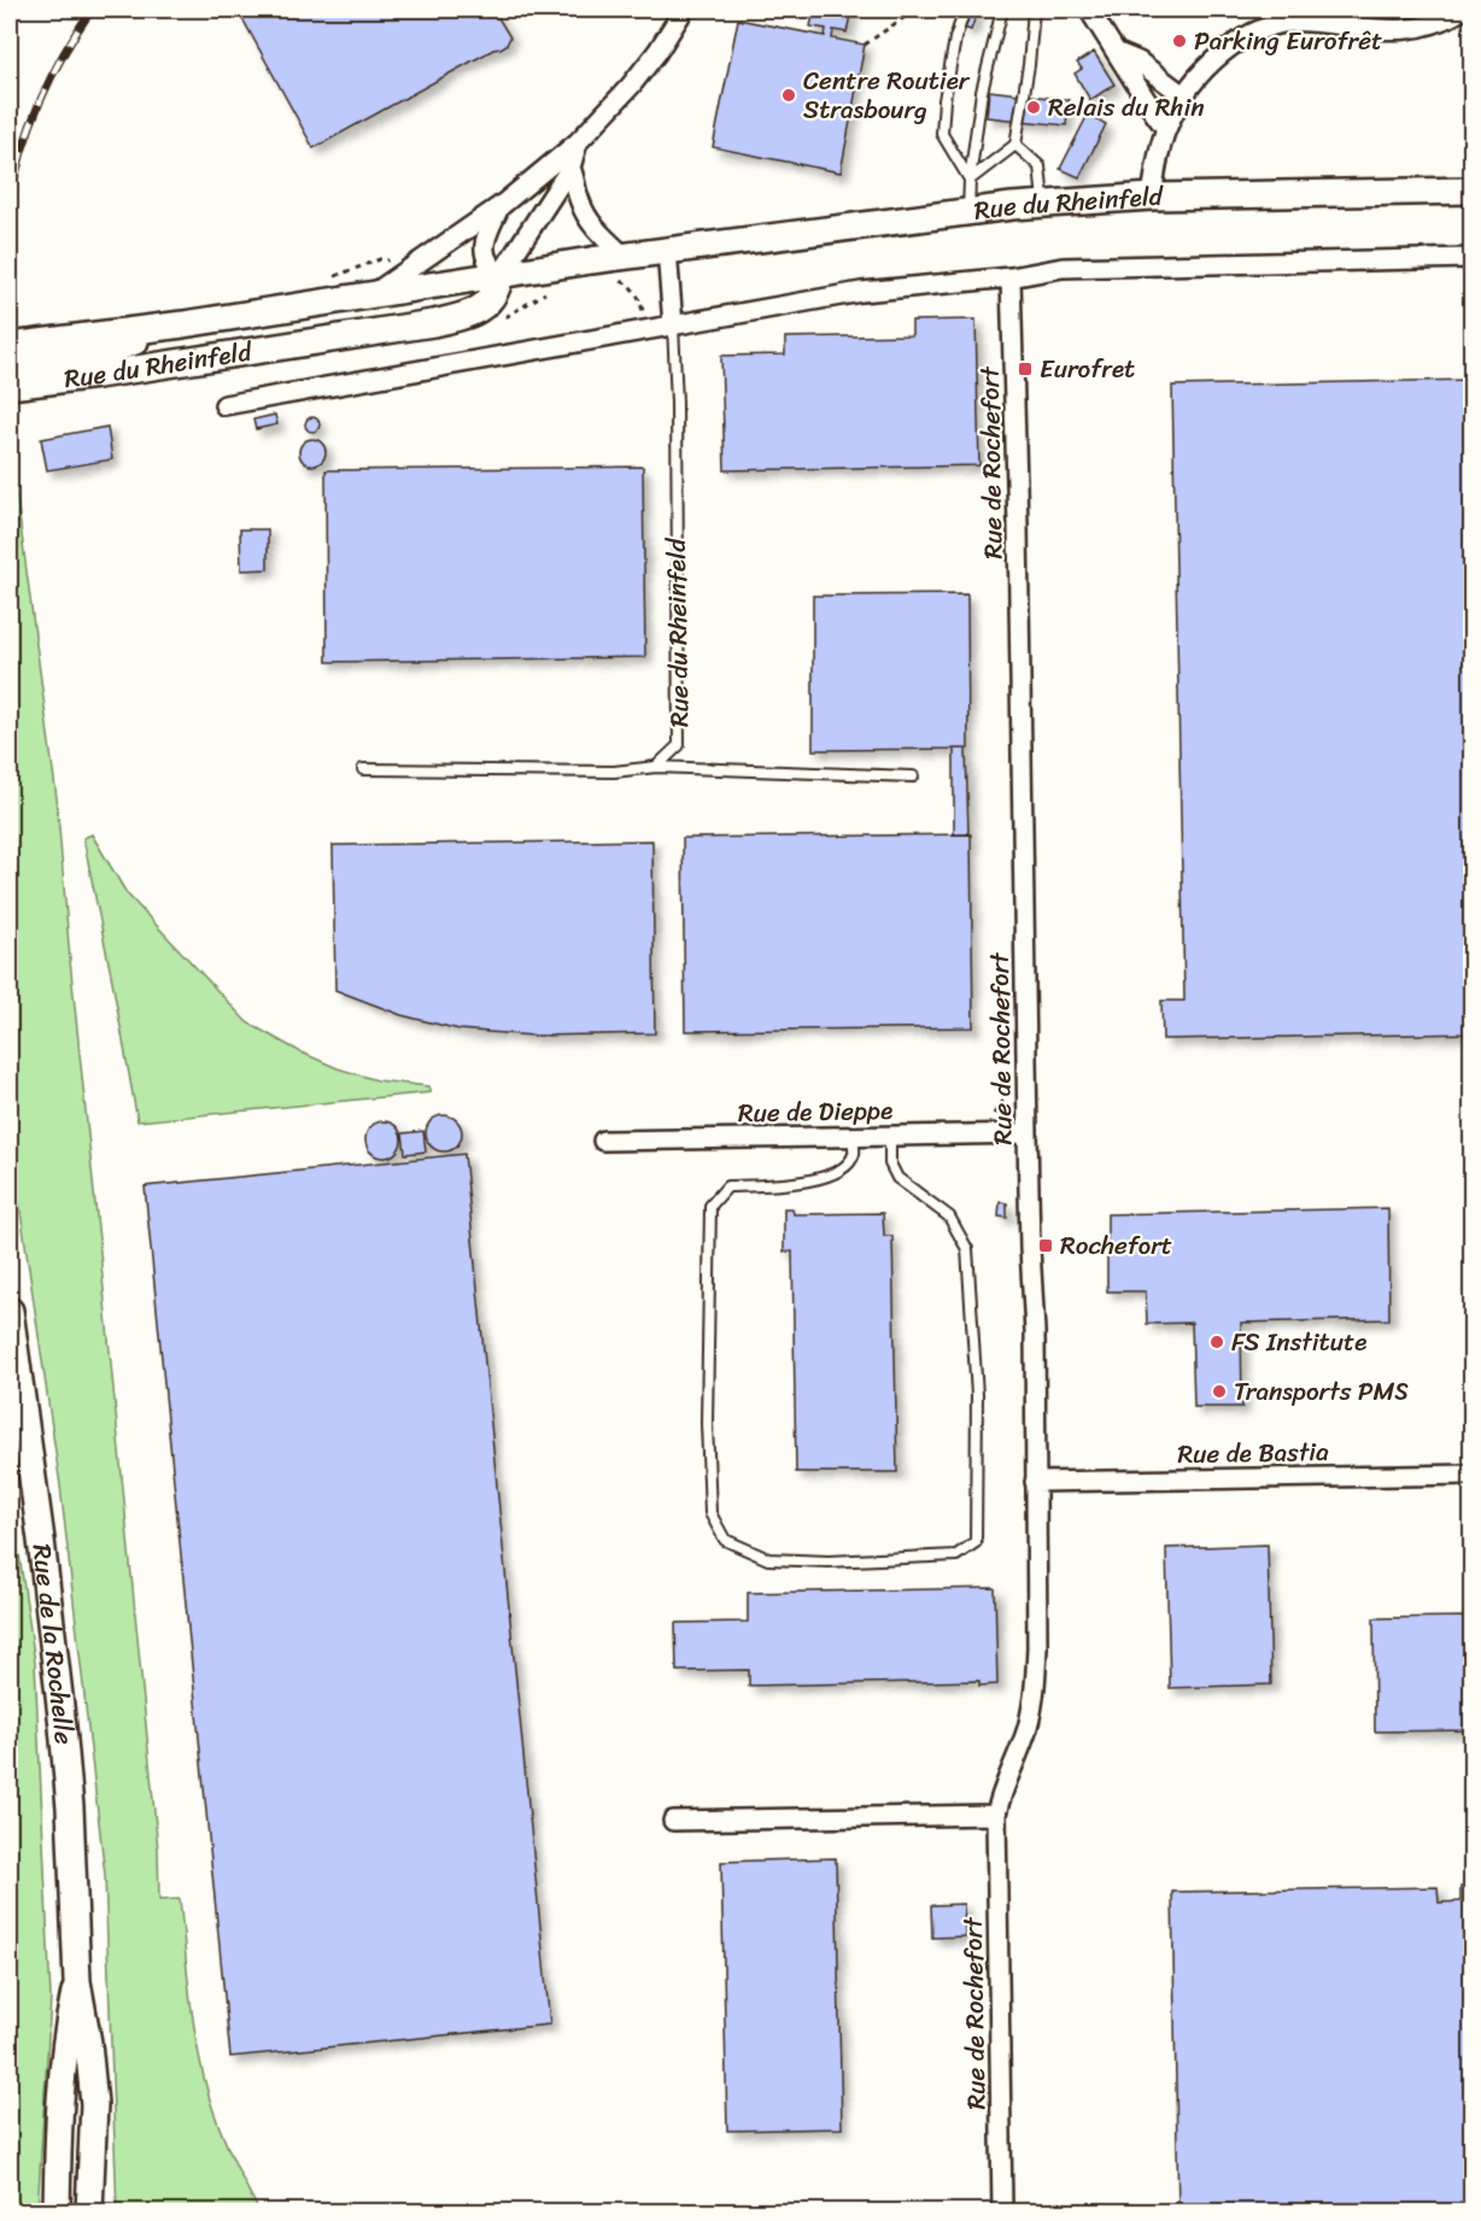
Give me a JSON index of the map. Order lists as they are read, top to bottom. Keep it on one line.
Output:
{"streets":{"street":["Rue du Rheinfeld","Rue de Rochefort","Rue de Dieppe","Rue de Bastia","Rue de la Rochelle"]},"crossings":[["Rue du Rheinfeld","Rue de Rochefort"],["Rue de Rochefort","Rue de Dieppe"],["Rue de Rochefort","Rue de Bastia"]],"places":{"other":["Parking Eurofrêt","Centre Routier Strasbourg","Relais du Rhin","FS Institute","Transports PMS"],"transit":["Eurofret","Rochefort"]}}
